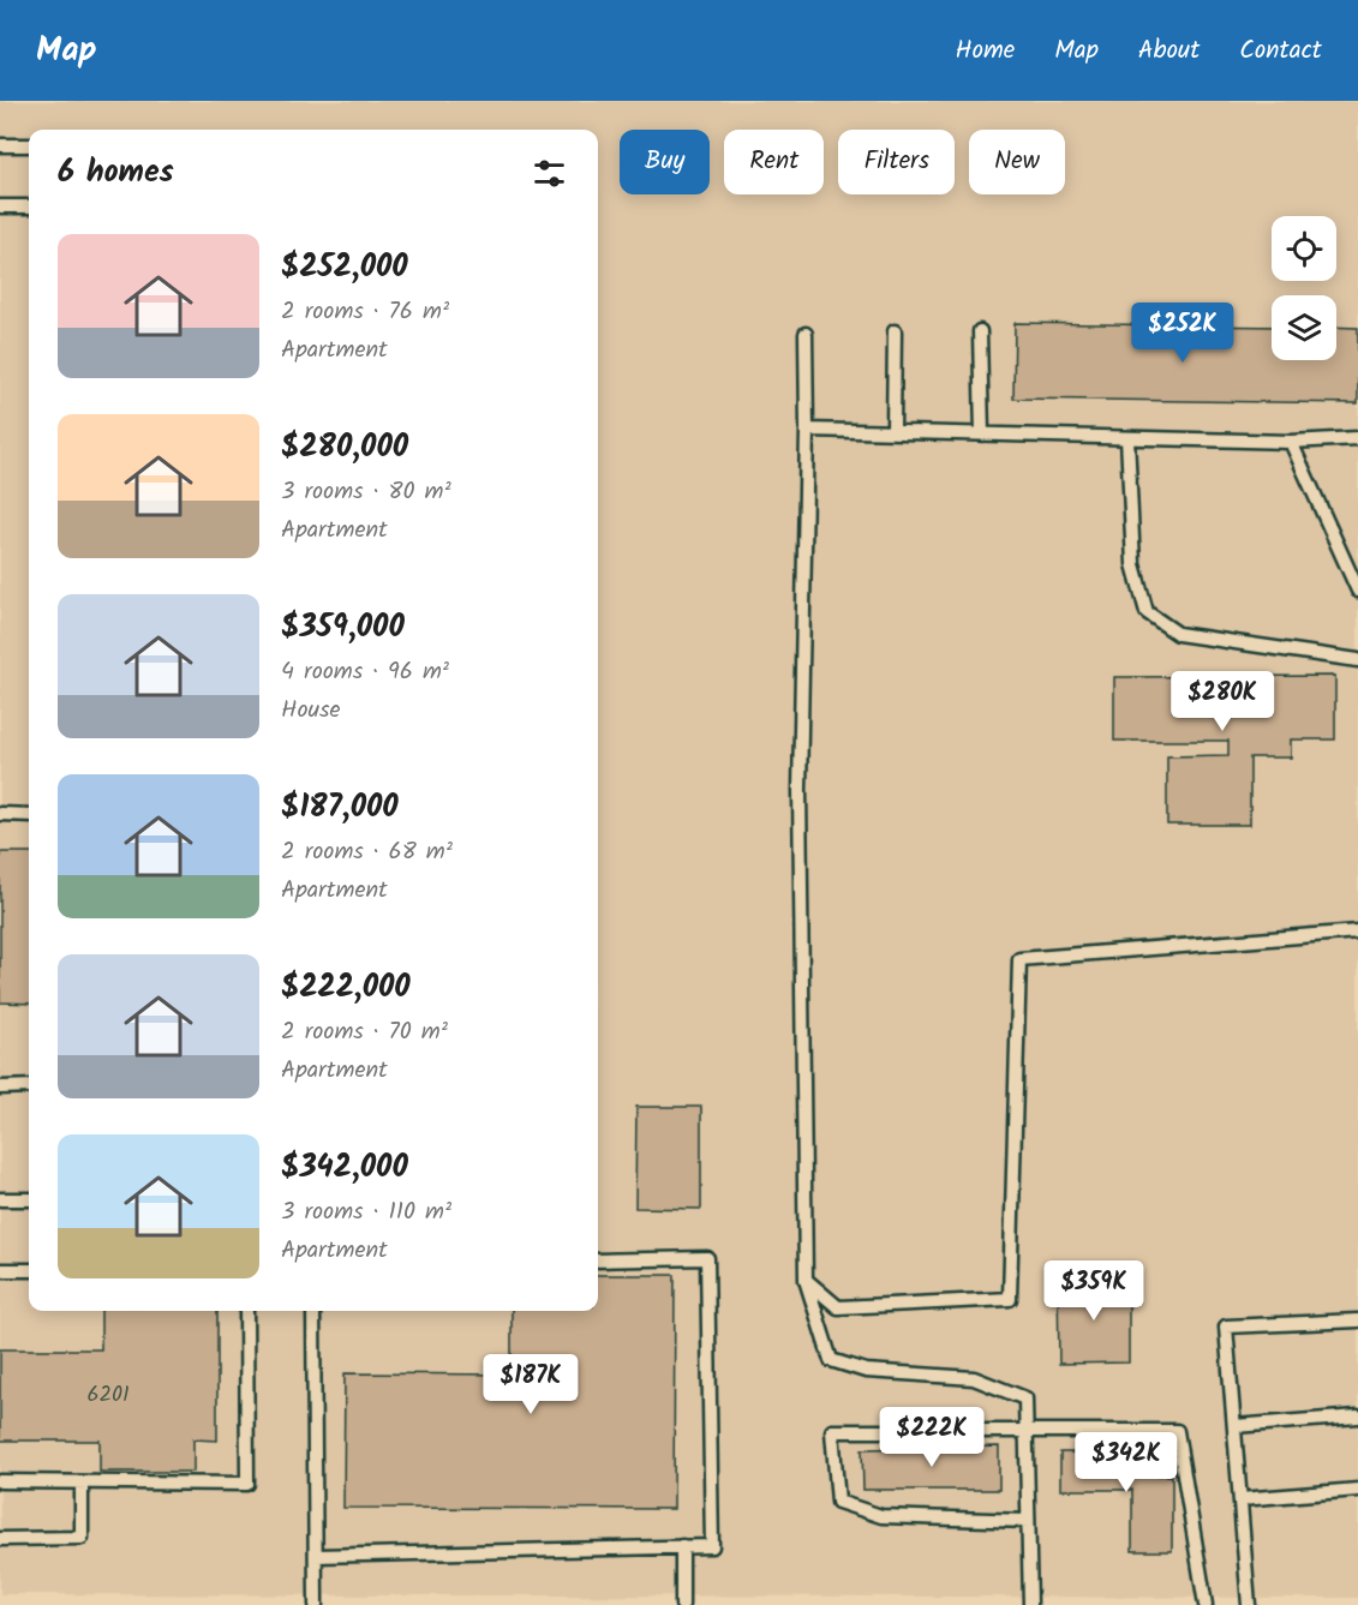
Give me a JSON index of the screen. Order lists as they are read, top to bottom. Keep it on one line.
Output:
{"house_numbers":["6201"],"page":{"header":"Map","nav":["Home","Map","About","Contact"],"chip":["Buy","Rent","Filters","New"],"heading":"6 homes","list":[{"name":"$252,000","note":"2 rooms · 76 m² · Apartment"},{"name":"$280,000","note":"3 rooms · 80 m² · Apartment"},{"name":"$359,000","note":"4 rooms · 96 m² · House"},{"name":"$187,000","note":"2 rooms · 68 m² · Apartment"},{"name":"$222,000","note":"2 rooms · 70 m² · Apartment"},{"name":"$342,000","note":"3 rooms · 110 m² · Apartment"}],"price":["$252K","$280K","$359K","$187K","$222K","$342K"]}}
